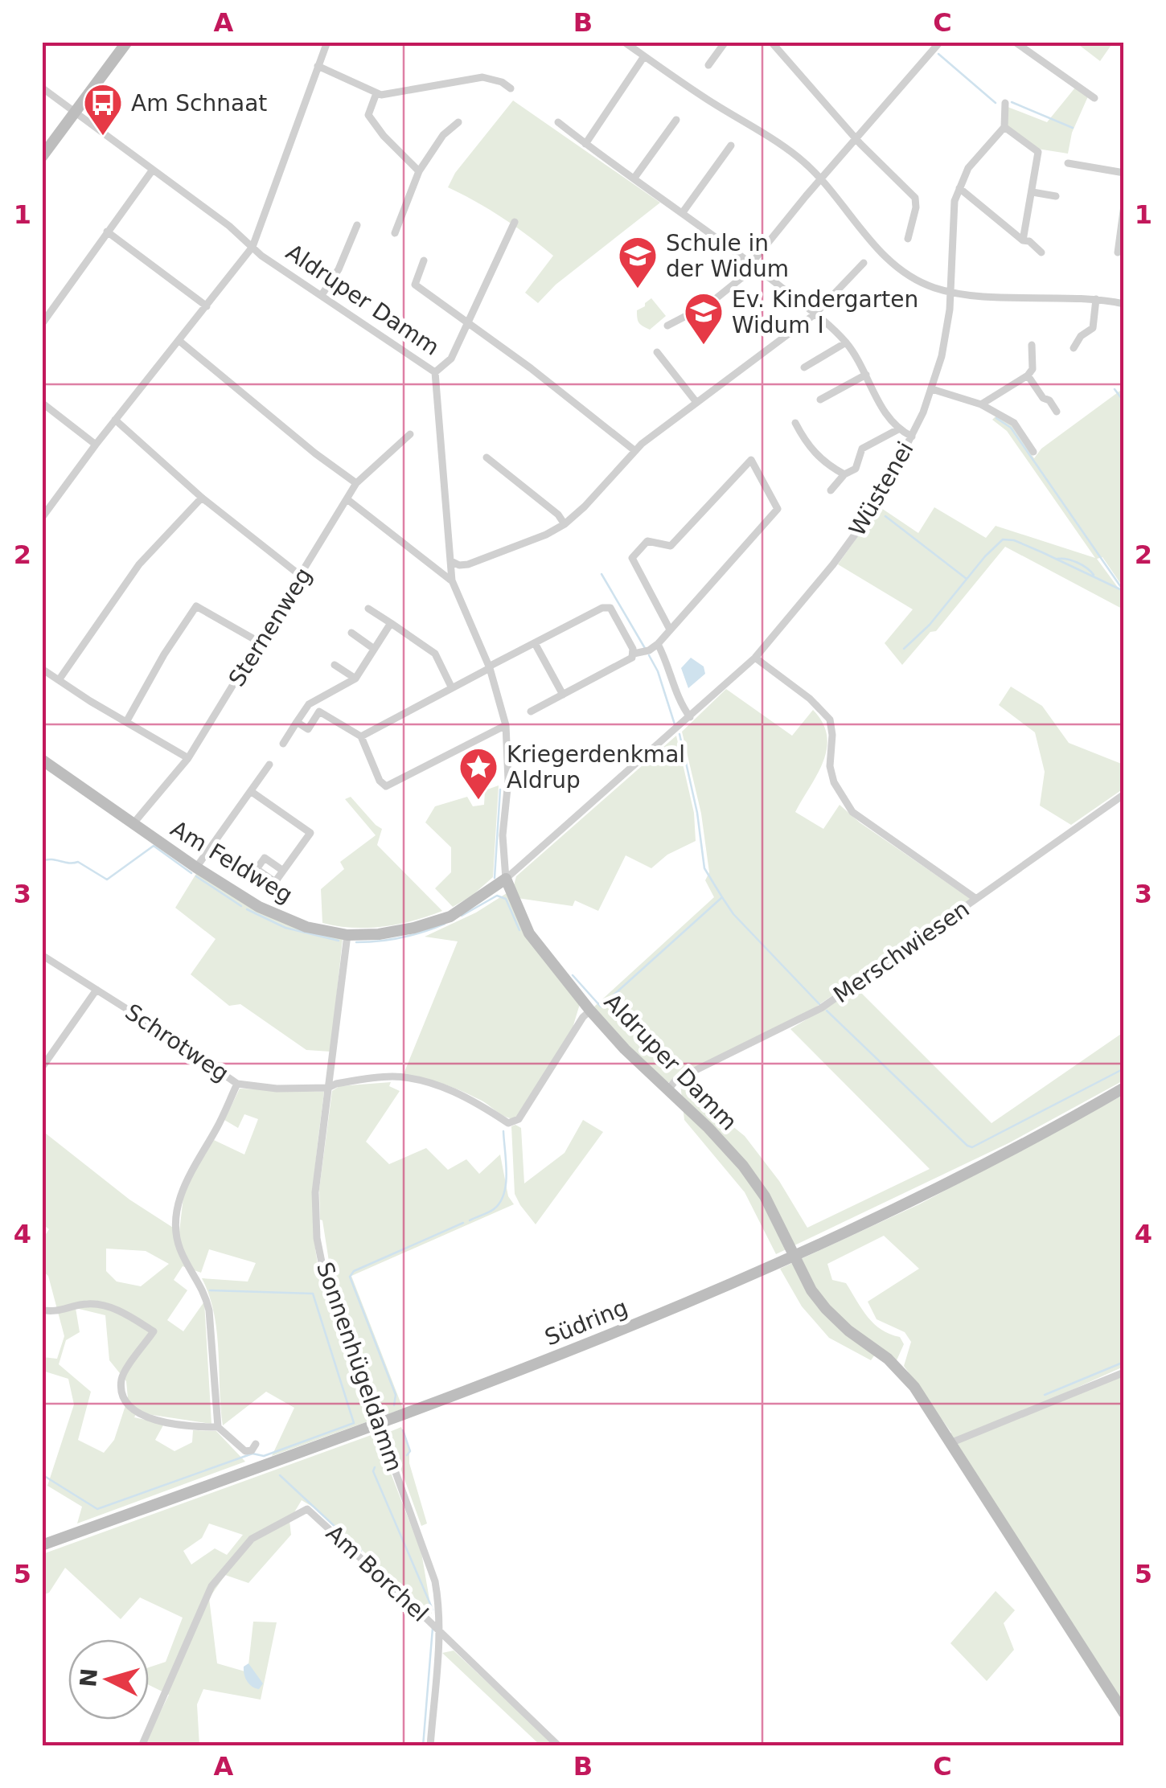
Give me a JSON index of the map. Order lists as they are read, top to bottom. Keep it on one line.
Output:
{"streets":{"street":["Aldruper Damm","Wüstenei","Sternenweg","Am Feldweg","Merschwiesen","Schrotweg","Südring","Sonnenhügeldamm","Am Borchel"]},"crossings":[["Aldruper Damm","Wüstenei"],["Aldruper Damm","Am Feldweg"],["Aldruper Damm","Merschwiesen"],["Aldruper Damm","Schrotweg"],["Wüstenei","Am Feldweg"],["Sternenweg","Am Feldweg"],["Am Feldweg","Sonnenhügeldamm"],["Schrotweg","Sonnenhügeldamm"],["Sonnenhügeldamm","Am Borchel"]],"places":{"bus stop":["Am Schnaat"],"school or university":["Schule in der Widum","Ev. Kindergarten Widum I"],"place":["Kriegerdenkmal Aldrup"]},"north":"left","grid":{"columns":["A","B","C"],"rows":["1","2","3","4","5"]}}
